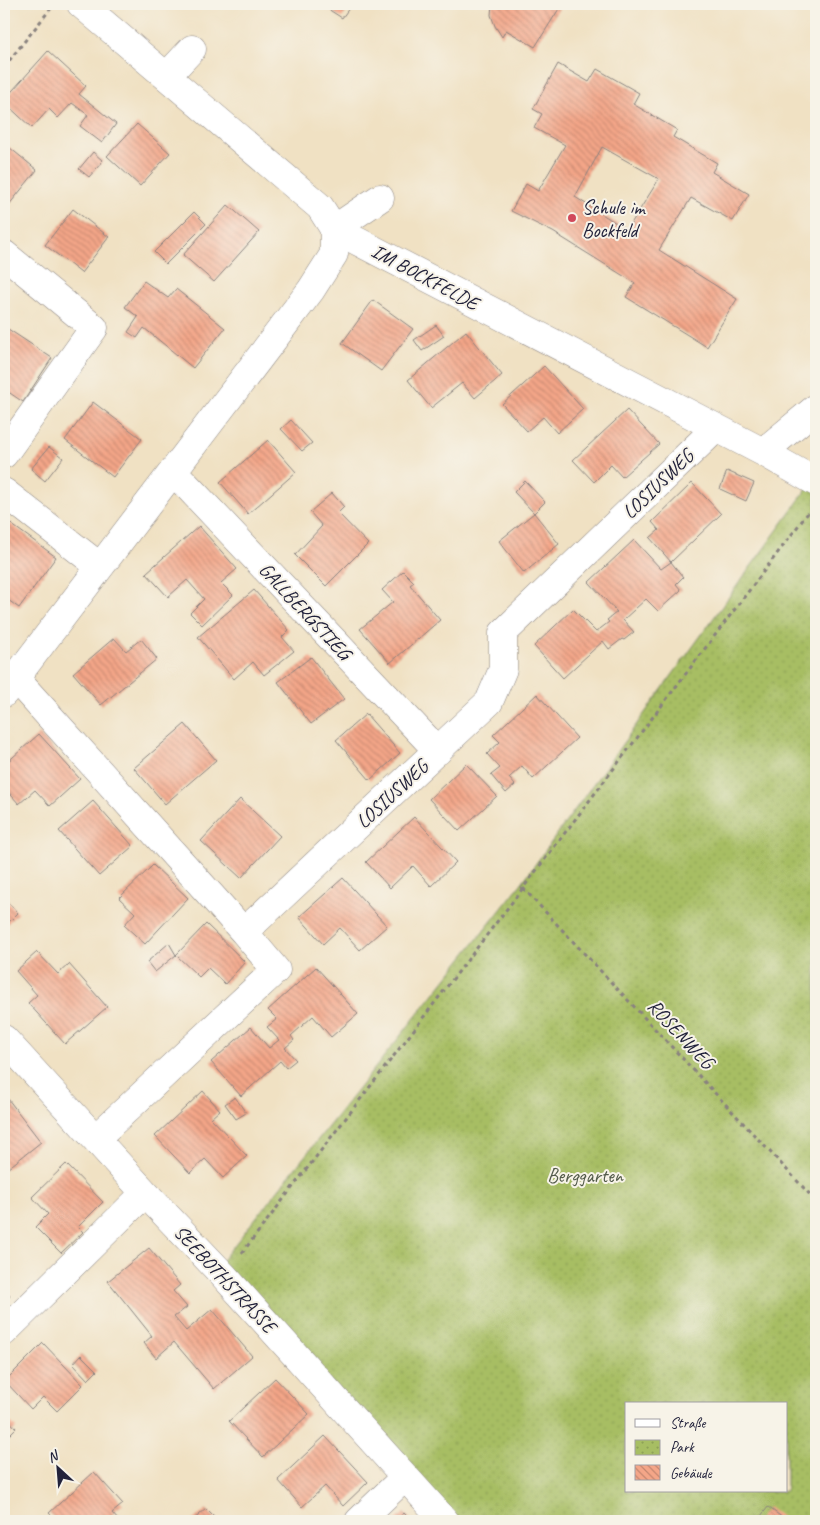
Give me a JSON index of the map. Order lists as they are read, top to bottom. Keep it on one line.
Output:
{"streets":{"street":["IM BOCKFELDE","LOSIUSWEG","GALLBERGSTIEG","SEEBOTHSTRASSE"],"path":["ROSENWEG"]},"crossings":[["IM BOCKFELDE","LOSIUSWEG"],["LOSIUSWEG","GALLBERGSTIEG"]],"parks":["Berggarten"],"places":["Schule im Bockfeld"],"legend":["Straße","Park","Gebäude"],"north":"top left"}
